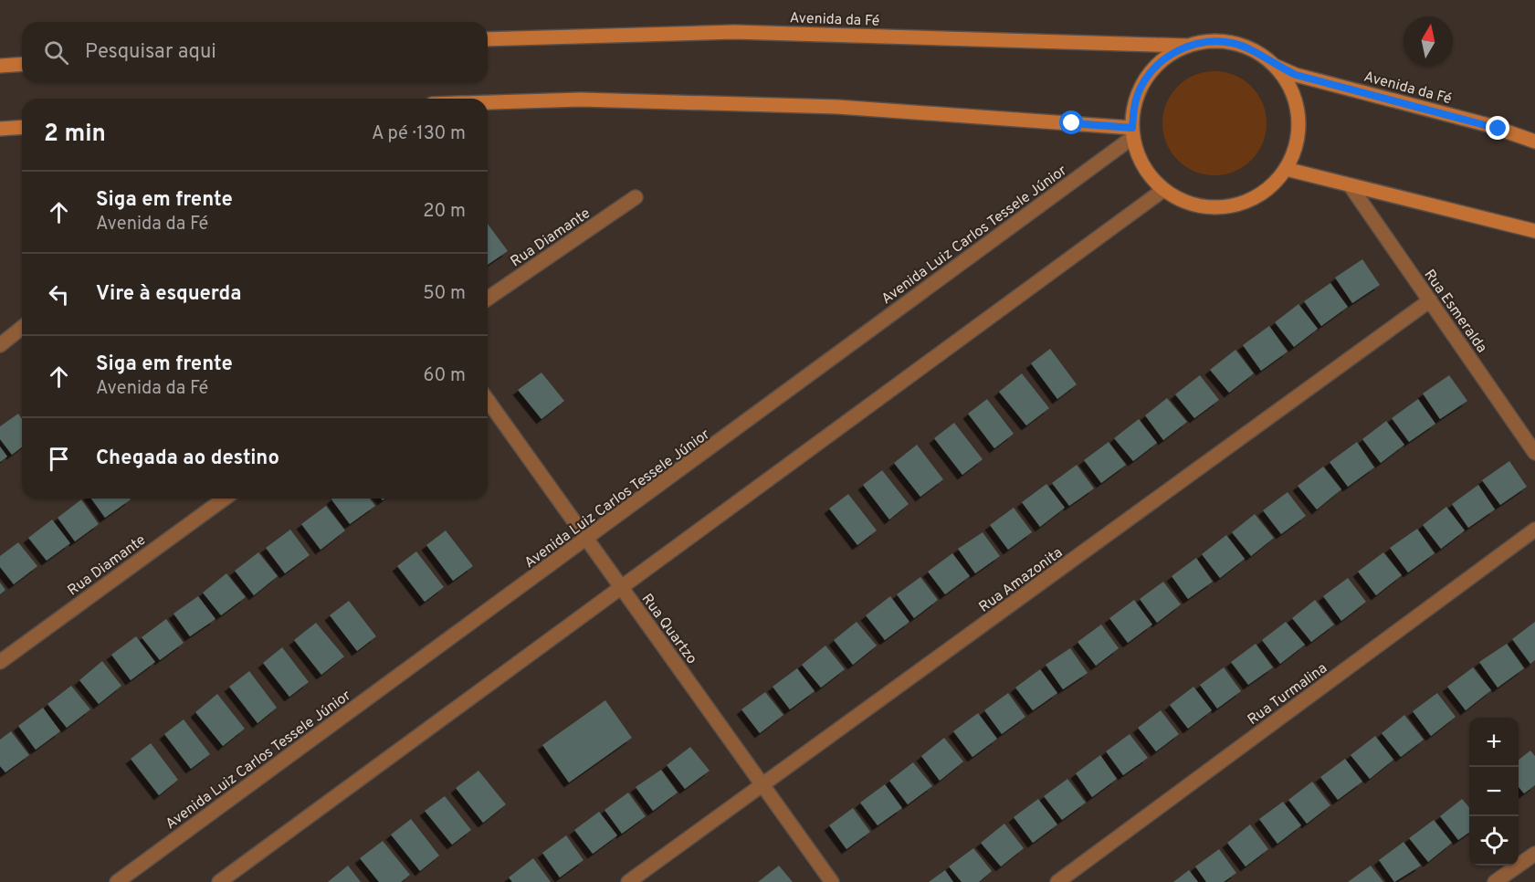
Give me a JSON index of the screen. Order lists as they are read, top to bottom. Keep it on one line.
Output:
{"streets":{"main road":["Avenida da Fé"],"street":["Avenida Luiz Carlos Tessele Júnior","Rua Diamante","Rua Esmeralda","Rua Amazonita","Rua Quartzo","Rua Turmalina"]},"crossings":[["Avenida da Fé","Avenida Luiz Carlos Tessele Júnior"],["Avenida Luiz Carlos Tessele Júnior","Rua Quartzo"],["Rua Esmeralda","Rua Amazonita"],["Rua Amazonita","Rua Quartzo"]],"north":"top","page":{"search":"Pesquisar aqui","heading":["2 min","A pé · 130 m"],"list":[["Siga em frente","Avenida da Fé","20 m"],["Vire à esquerda","50 m"],["Siga em frente","Avenida da Fé","60 m"],"Chegada ao destino"],"map_buttons":["+","−"]}}
